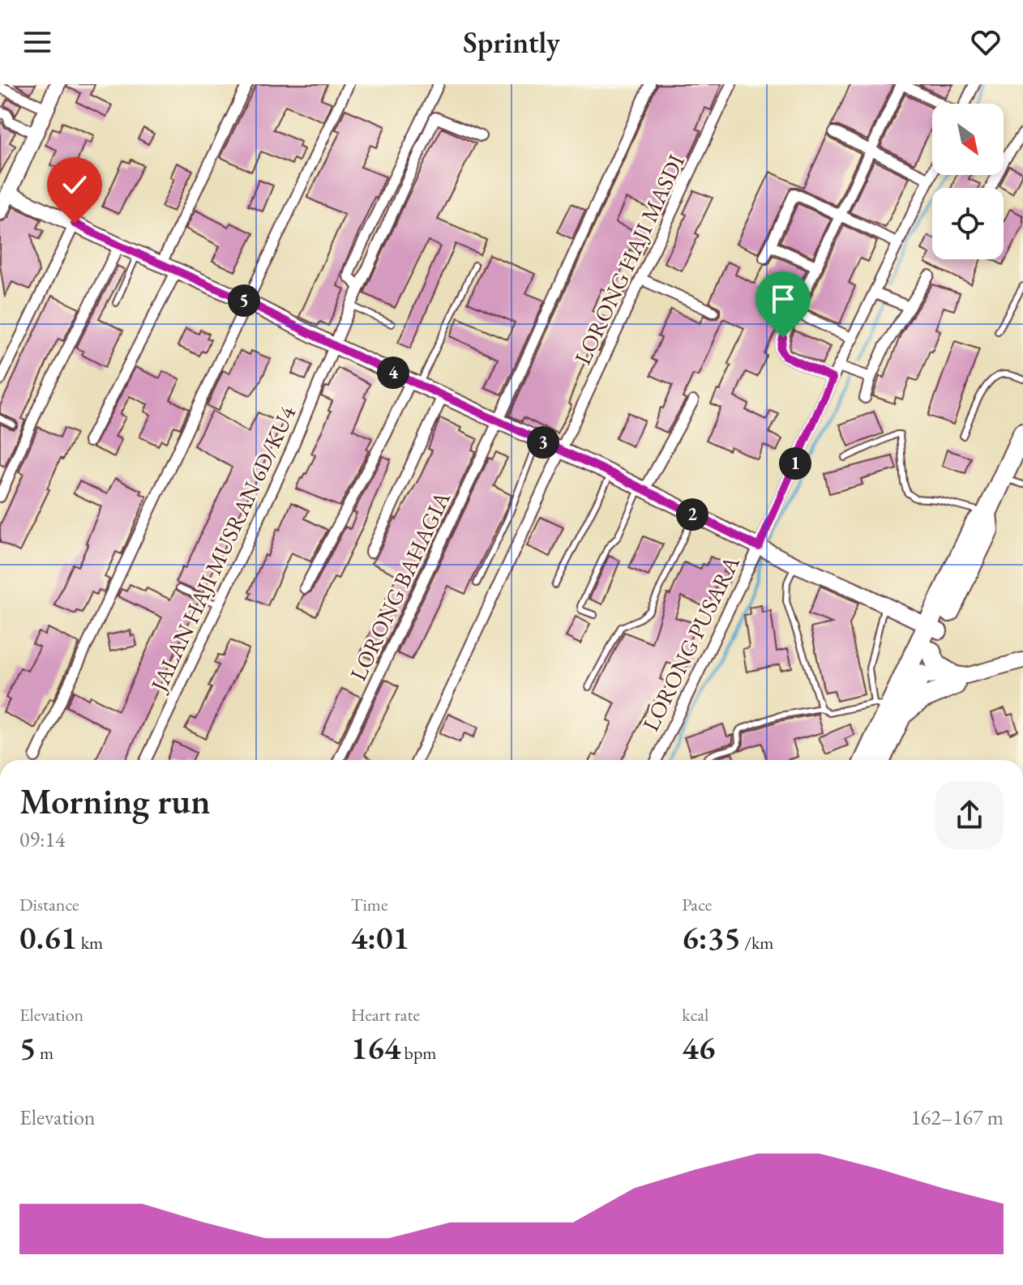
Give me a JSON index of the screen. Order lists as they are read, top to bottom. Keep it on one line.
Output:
{"streets":{"street":["LORONG HAJI MASDI","JALAN HAJI MUSRAN 6D/KU4","LORONG BAHAGIA","LORONG PUSARA"]},"north":"bottom right","page":{"header":"Sprintly","pins":["5","4","3","1","2"],"heading":["Morning run","09:14"],"stats":[["Distance","0.61 km"],["Time","4:01"],["Pace","6:35 /km"],["Elevation","5 m"],["Heart rate","164 bpm"],["kcal","46"]],"chart":["Elevation","162–167 m"]}}
